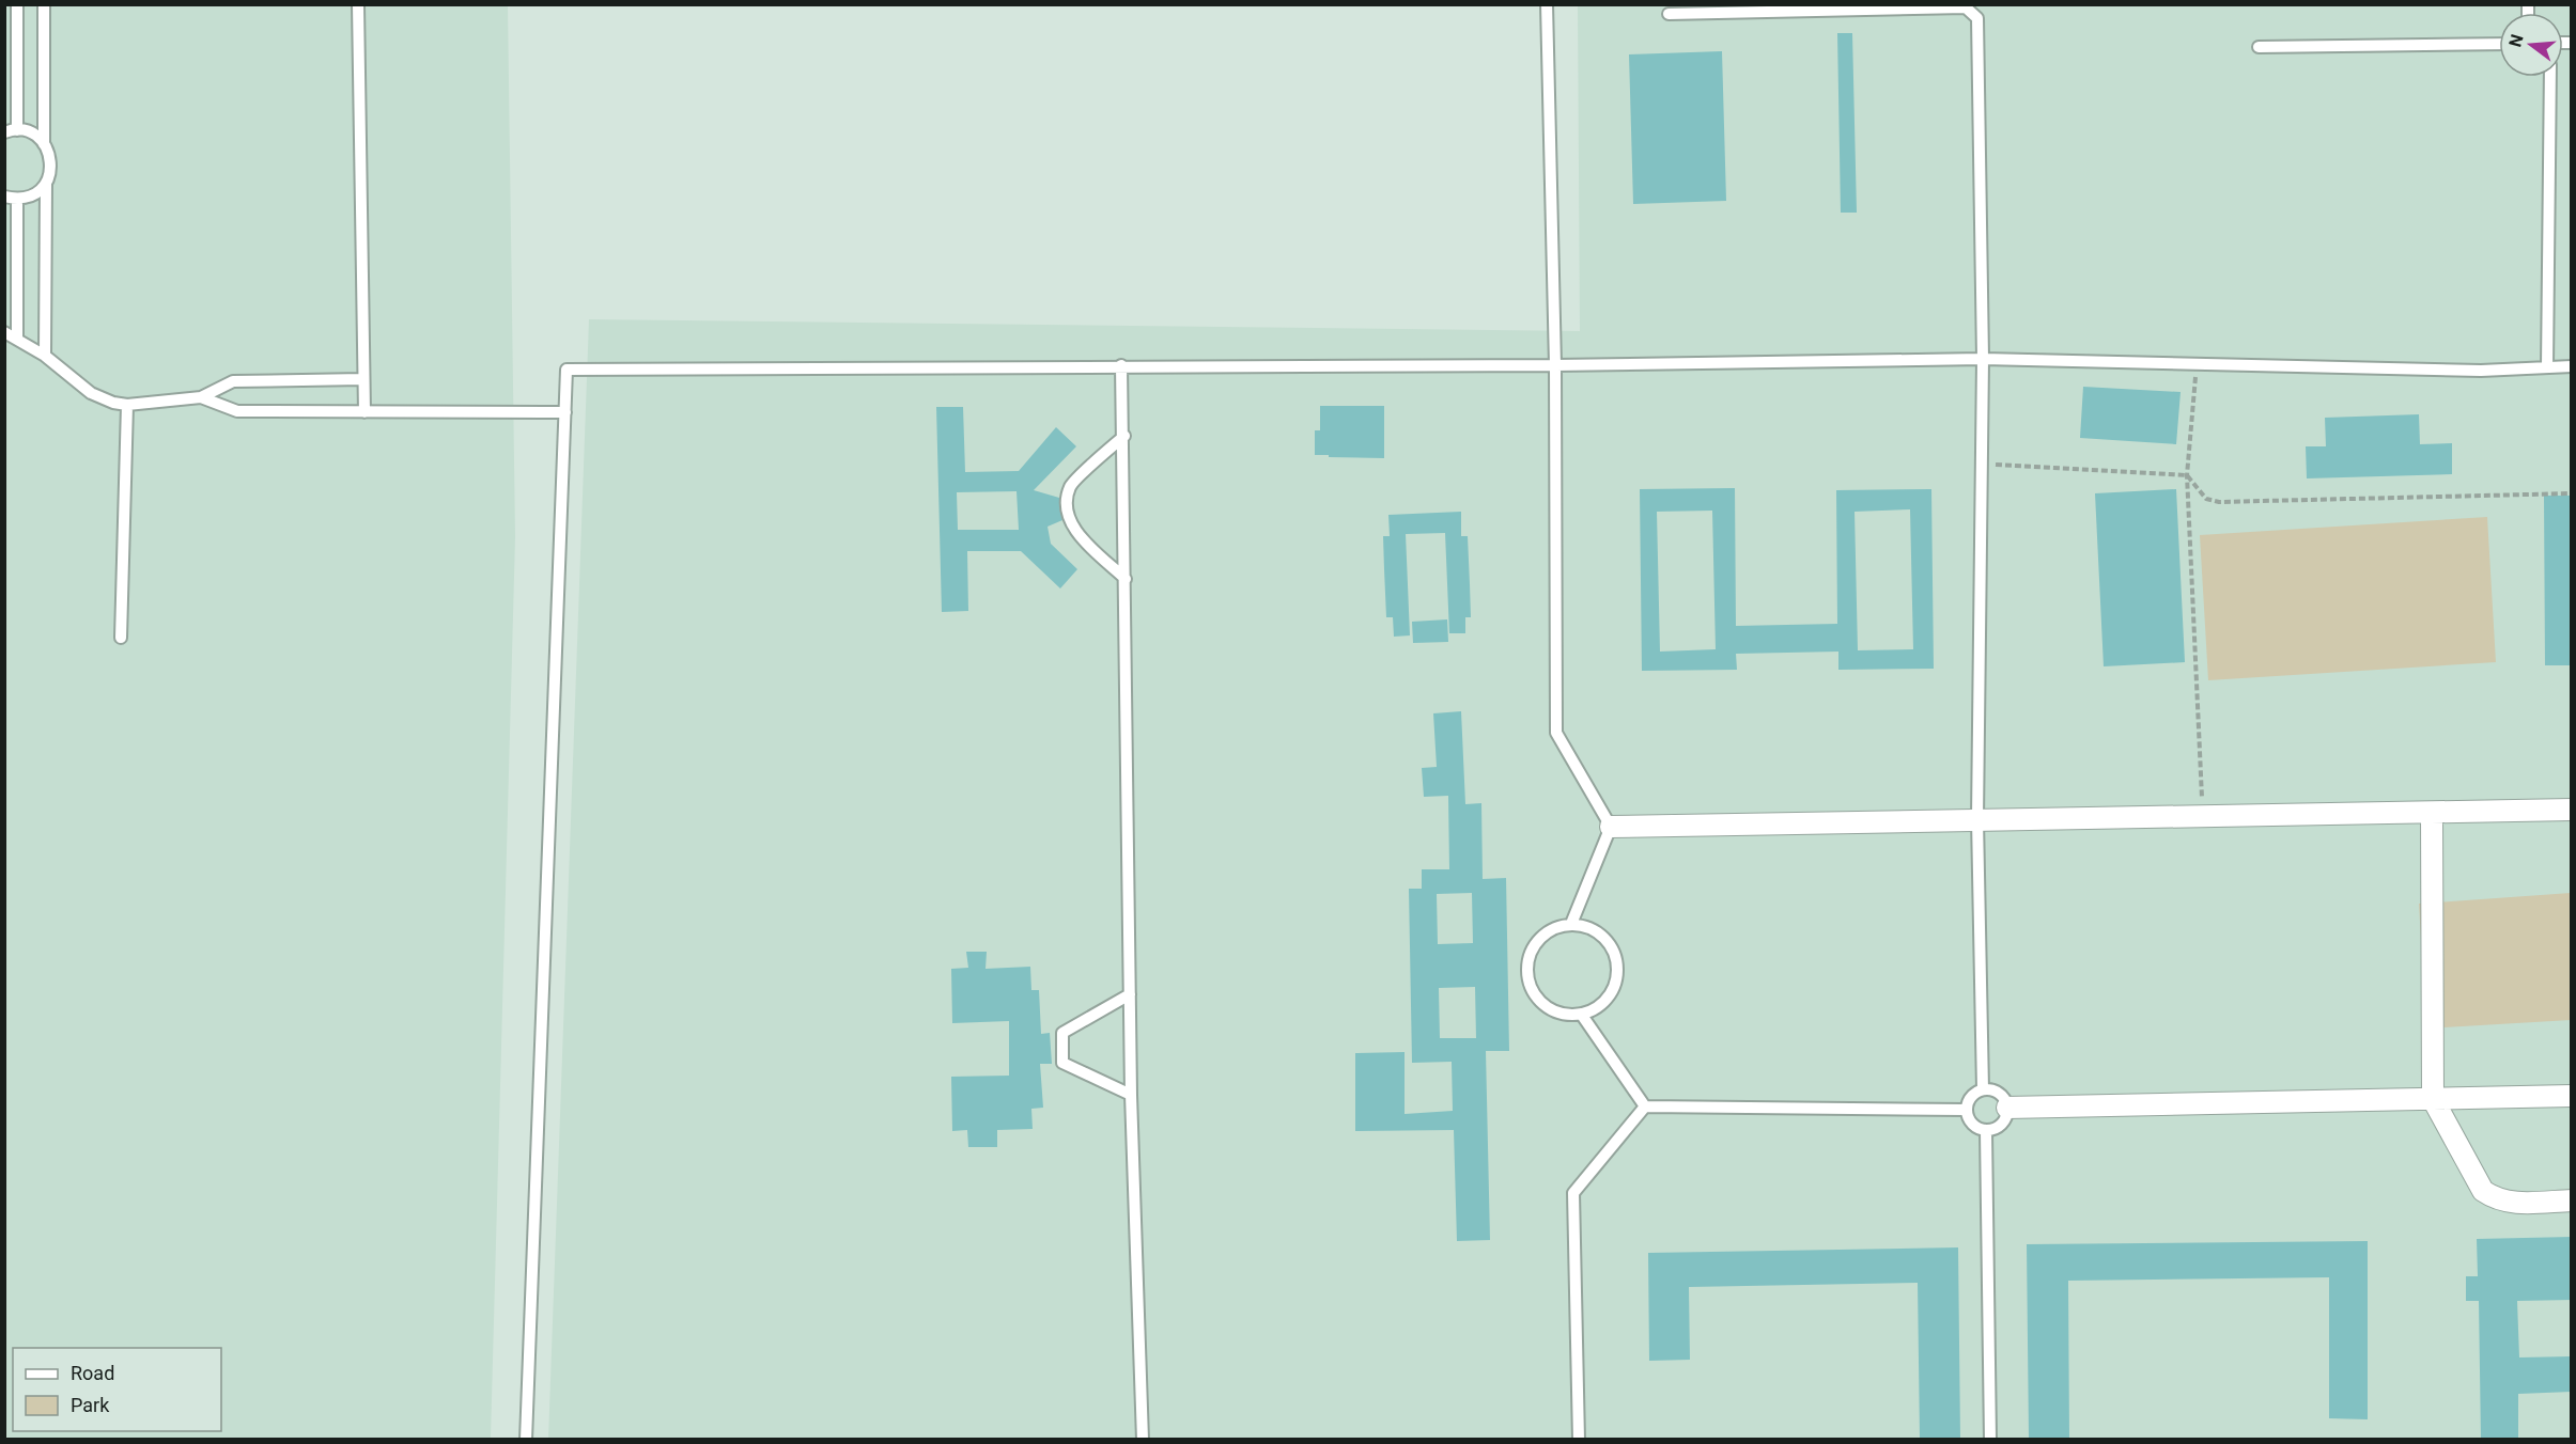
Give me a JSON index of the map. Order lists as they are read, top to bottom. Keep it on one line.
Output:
{"legend":["Road","Park"],"north":"left"}
